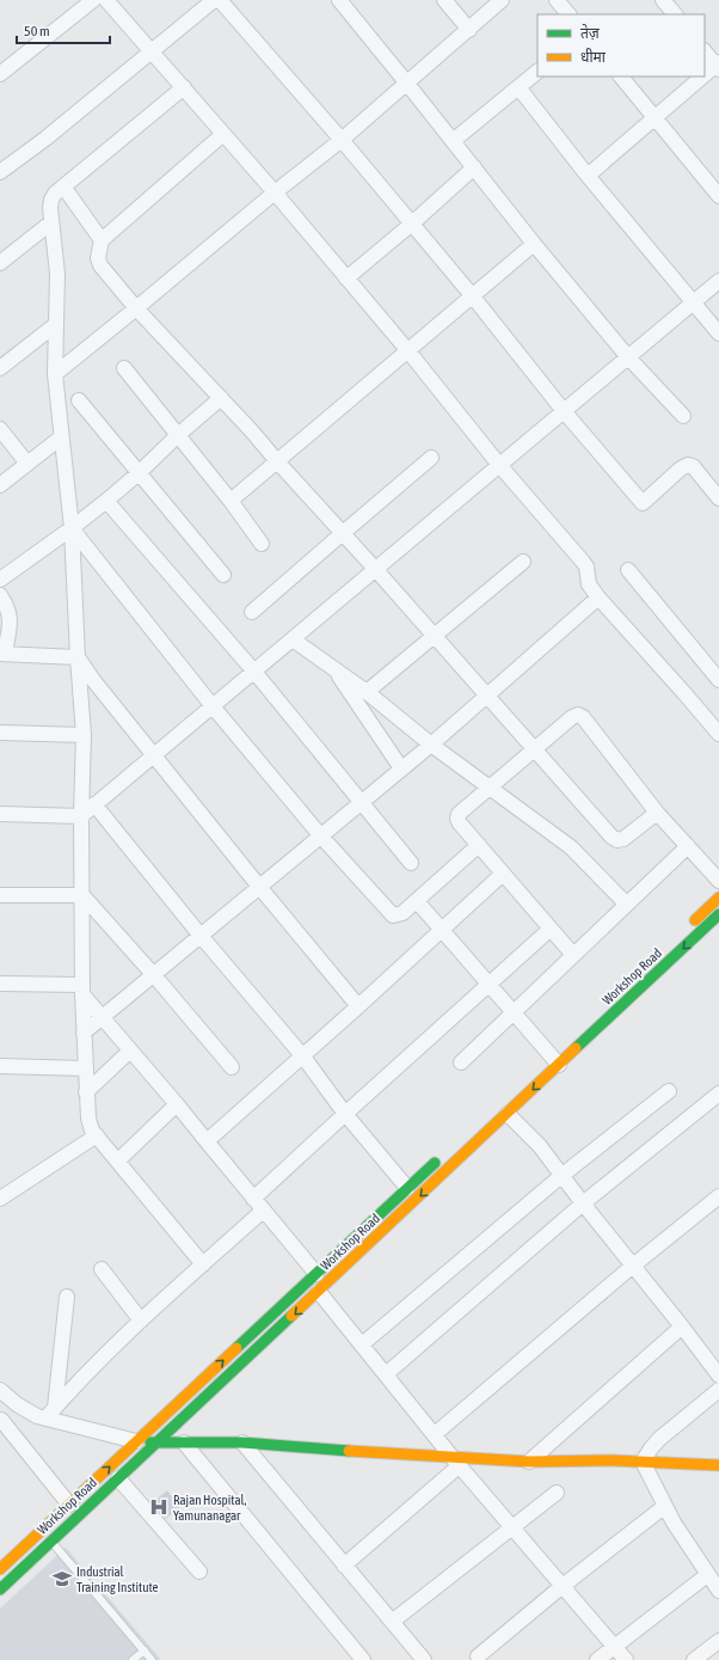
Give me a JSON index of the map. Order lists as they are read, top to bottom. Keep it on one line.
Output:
{"streets":{"main road":["Workshop Road"]},"places":{"hospital":["Rajan Hospital, Yamunanagar"],"school or university":["Industrial Training Institute"]},"legend":["तेज़","धीमा"],"scale_bar":"50 m"}
